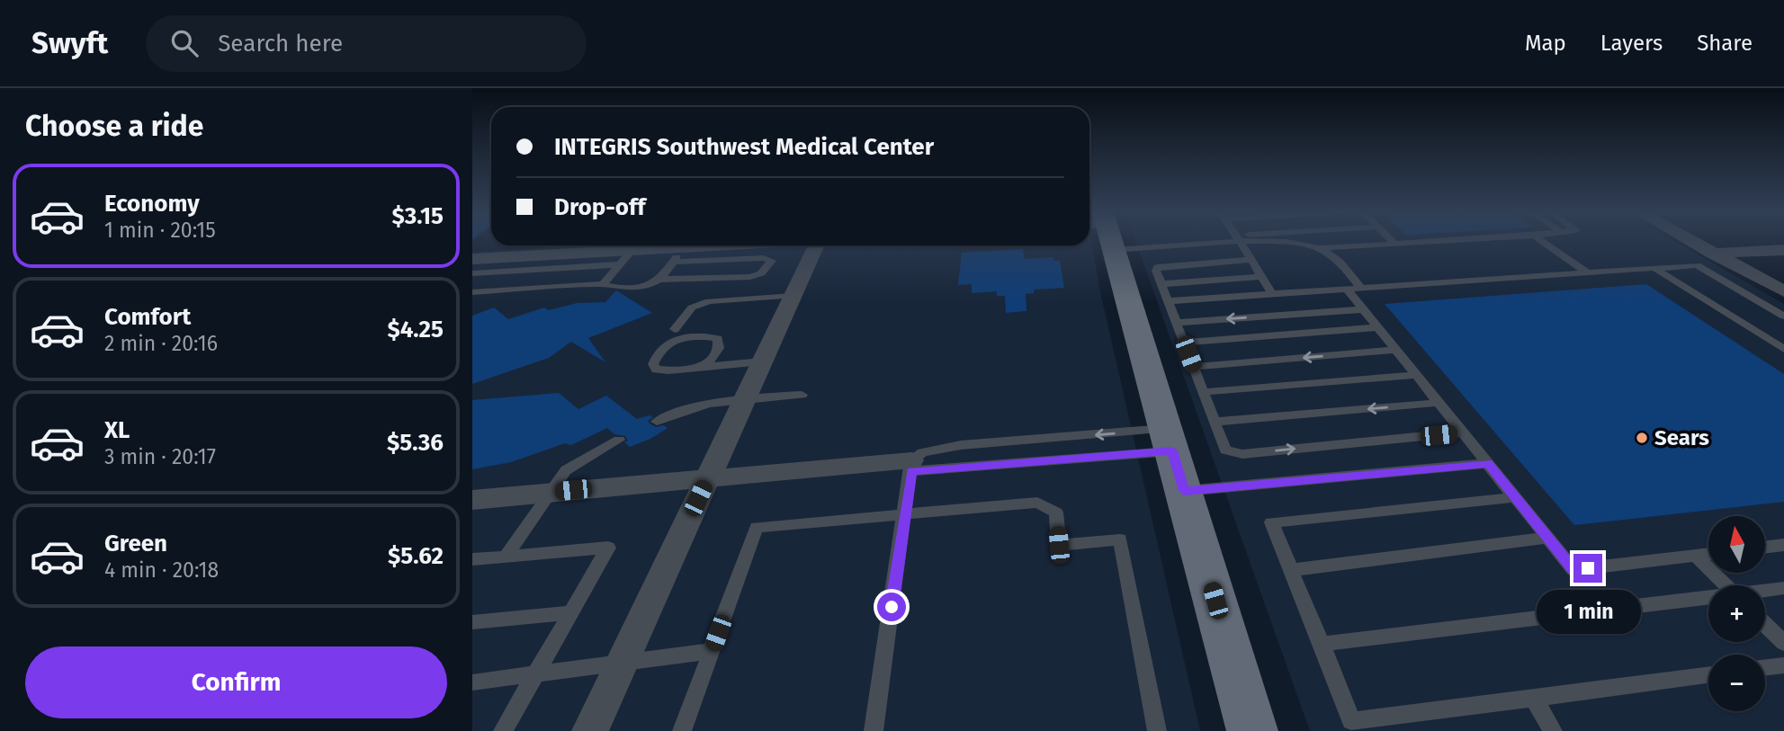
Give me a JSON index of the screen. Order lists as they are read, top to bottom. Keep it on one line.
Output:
{"places":["Sears"],"north":"top","page":{"header":"Swyft","search":"Search here","nav":["Map","Layers","Share"],"heading":"Choose a ride","banner":["INTEGRIS Southwest Medical Center","Drop-off"],"list":[{"name":"Economy","note":"1 min · 20:15","value":"$3.15"},{"name":"Comfort","note":"2 min · 20:16","value":"$4.25"},{"name":"XL","note":"3 min · 20:17","value":"$5.36"},{"name":"Green","note":"4 min · 20:18","value":"$5.62"}],"map_buttons":["+","−"],"bubble":"1 min","buttons":"Confirm"}}
